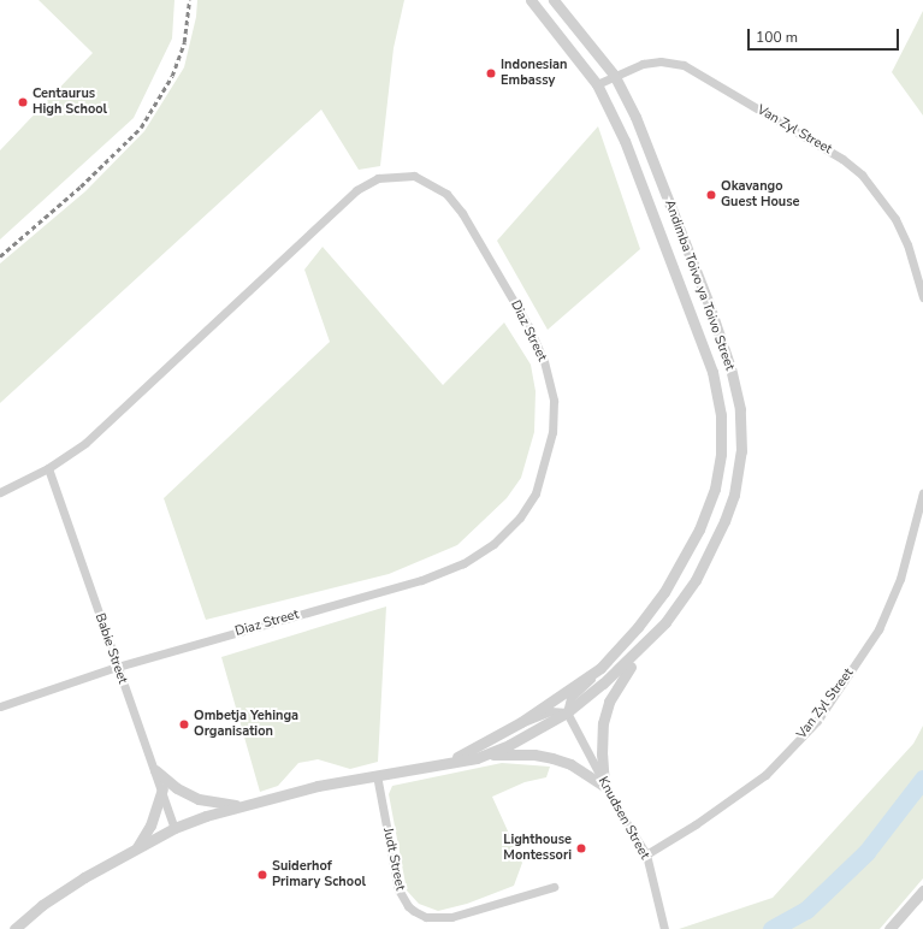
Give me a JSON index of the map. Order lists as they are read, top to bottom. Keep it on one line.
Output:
{"streets":{"street":["Van Zyl Street","Andimba Toivo ya Toivo Street","Diaz Street","Babie Street","Knudsen Street","Judt Street"]},"crossings":[["Van Zyl Street","Andimba Toivo ya Toivo Street"],["Van Zyl Street","Knudsen Street"],["Andimba Toivo ya Toivo Street","Babie Street"],["Andimba Toivo ya Toivo Street","Knudsen Street"],["Andimba Toivo ya Toivo Street","Judt Street"],["Diaz Street","Babie Street"]],"places":["Indonesian Embassy","Centaurus High School","Okavango Guest House","Ombetja Yehinga Organisation","Lighthouse Montessori","Suiderhof Primary School"],"scale_bar":"100 m"}
